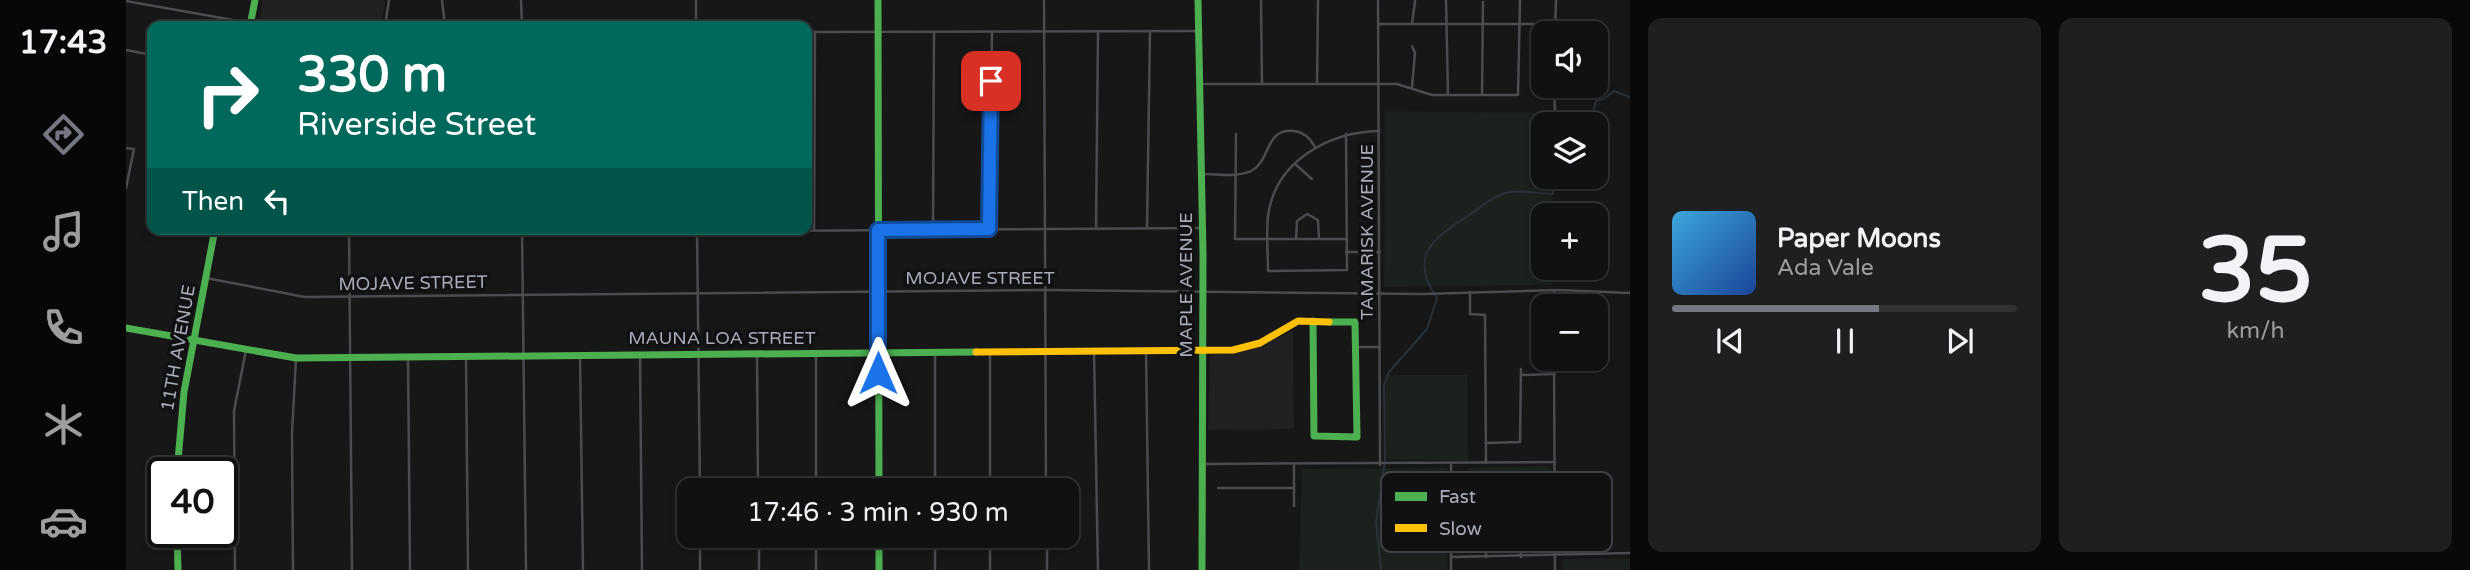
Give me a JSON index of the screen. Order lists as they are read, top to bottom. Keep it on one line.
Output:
{"streets":{"street":["TAMARISK AVENUE","MOJAVE STREET","MAPLE AVENUE","MAUNA LOA STREET","11TH AVENUE"]},"crossings":[["TAMARISK AVENUE","MOJAVE STREET"],["MOJAVE STREET","MAPLE AVENUE"],["MOJAVE STREET","11TH AVENUE"],["MAPLE AVENUE","MAUNA LOA STREET"],["MAUNA LOA STREET","11TH AVENUE"]],"legend":["Fast","Slow"],"page":{"tabs":"17:43","tile":["35","km/h"],"map_buttons":["+","−"],"turn":["330 m","Riverside Street"],"then":"Then","song":["Paper Moons","Ada Vale"],"limit":"40","trip":"17:46 · 3 min · 930 m"}}
